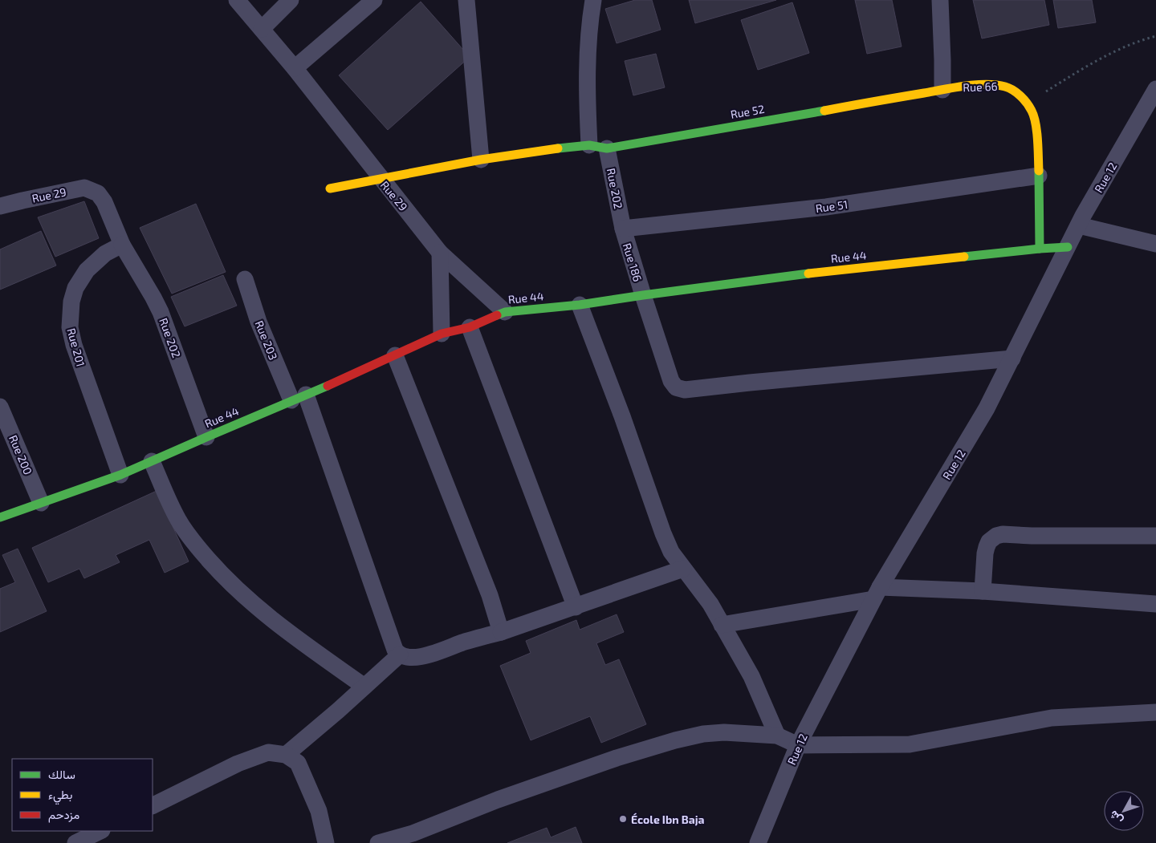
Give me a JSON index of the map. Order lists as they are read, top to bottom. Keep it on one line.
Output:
{"streets":{"street":["Rue 66","Rue 52","Rue 12","Rue 202","Rue 29","Rue 51","Rue 44","Rue 186","Rue 203","Rue 201","Rue 200"]},"crossings":[["Rue 66","Rue 52"],["Rue 52","Rue 202"],["Rue 52","Rue 29"],["Rue 12","Rue 44"],["Rue 12","Rue 186"],["Rue 202","Rue 29"],["Rue 202","Rue 51"],["Rue 202","Rue 44"],["Rue 202","Rue 186"],["Rue 202","Rue 201"],["Rue 29","Rue 44"],["Rue 29","Rue 201"],["Rue 51","Rue 186"],["Rue 44","Rue 186"],["Rue 44","Rue 203"],["Rue 44","Rue 201"],["Rue 44","Rue 200"]],"places":["École Ibn Baja"],"legend":["سالك","بطيء","مزدحم"],"north":"bottom left"}
